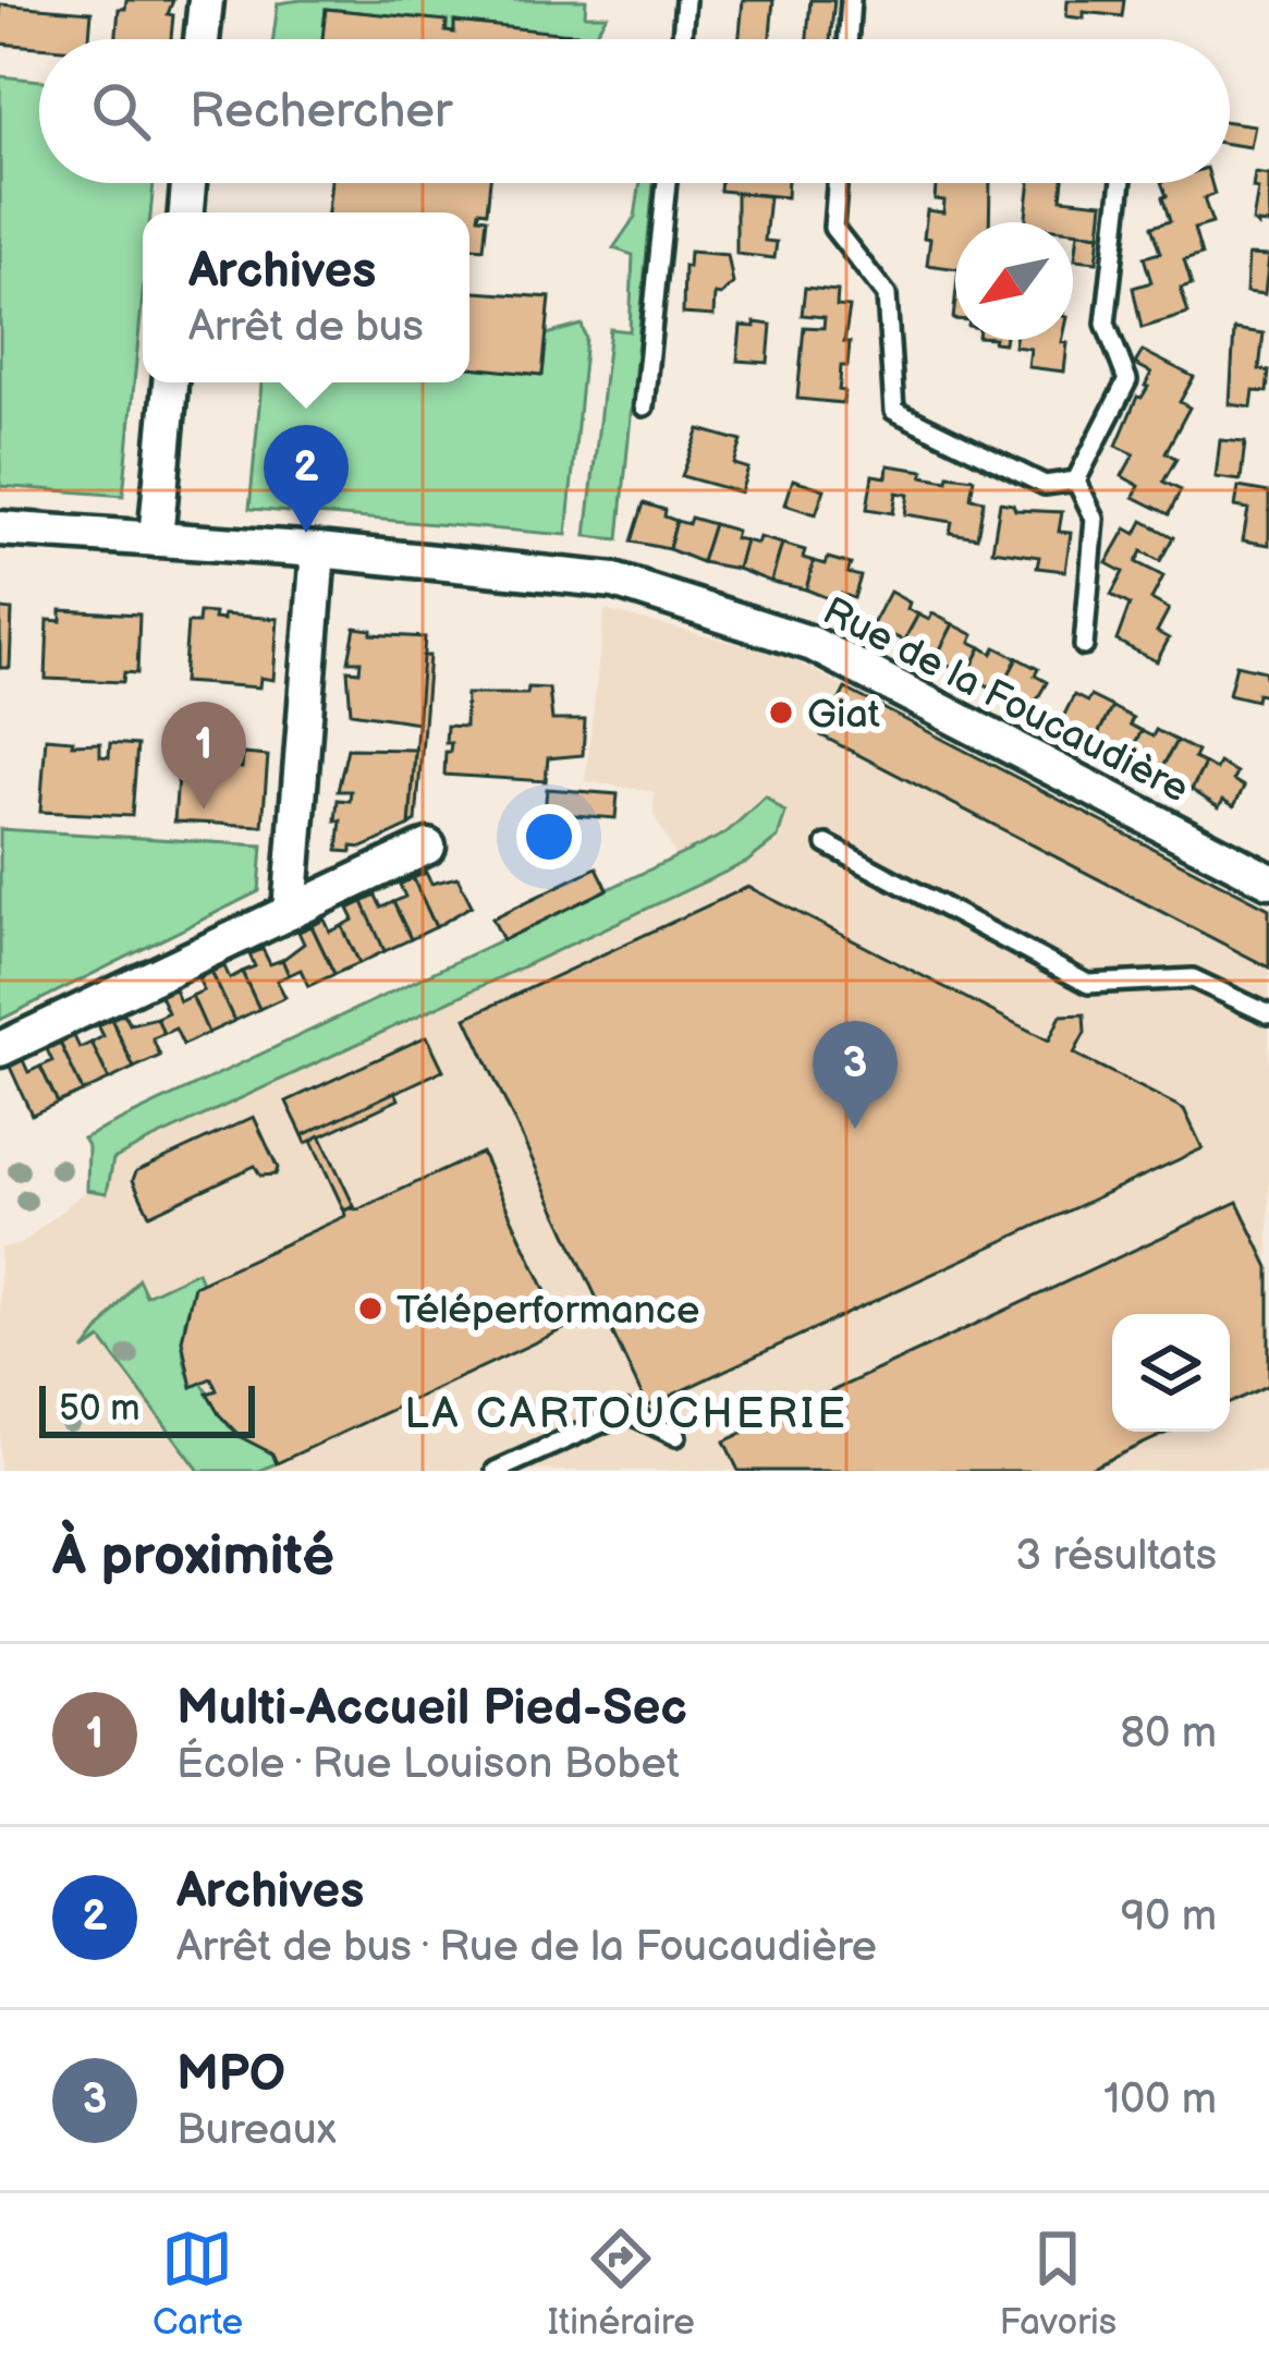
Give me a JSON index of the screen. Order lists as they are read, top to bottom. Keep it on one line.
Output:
{"streets":{"street":["Rue de la Foucaudière"]},"districts":["LA CARTOUCHERIE"],"places":["Giat","Téléperformance"],"scale_bar":"50 m","north":"bottom left","page":{"search":"Rechercher","popup":["Archives","Arrêt de bus"],"pins":["2","1","3"],"scale":"50 m","heading":["À proximité","3 résultats"],"list":[{"mark":"1","name":"Multi-Accueil Pied-Sec","note":"École · Rue Louison Bobet","value":"80 m"},{"mark":"2","name":"Archives","note":"Arrêt de bus · Rue de la Foucaudière","value":"90 m"},{"mark":"3","name":"MPO","note":"Bureaux","value":"100 m"}],"nav":["Carte","Itinéraire","Favoris"]}}
